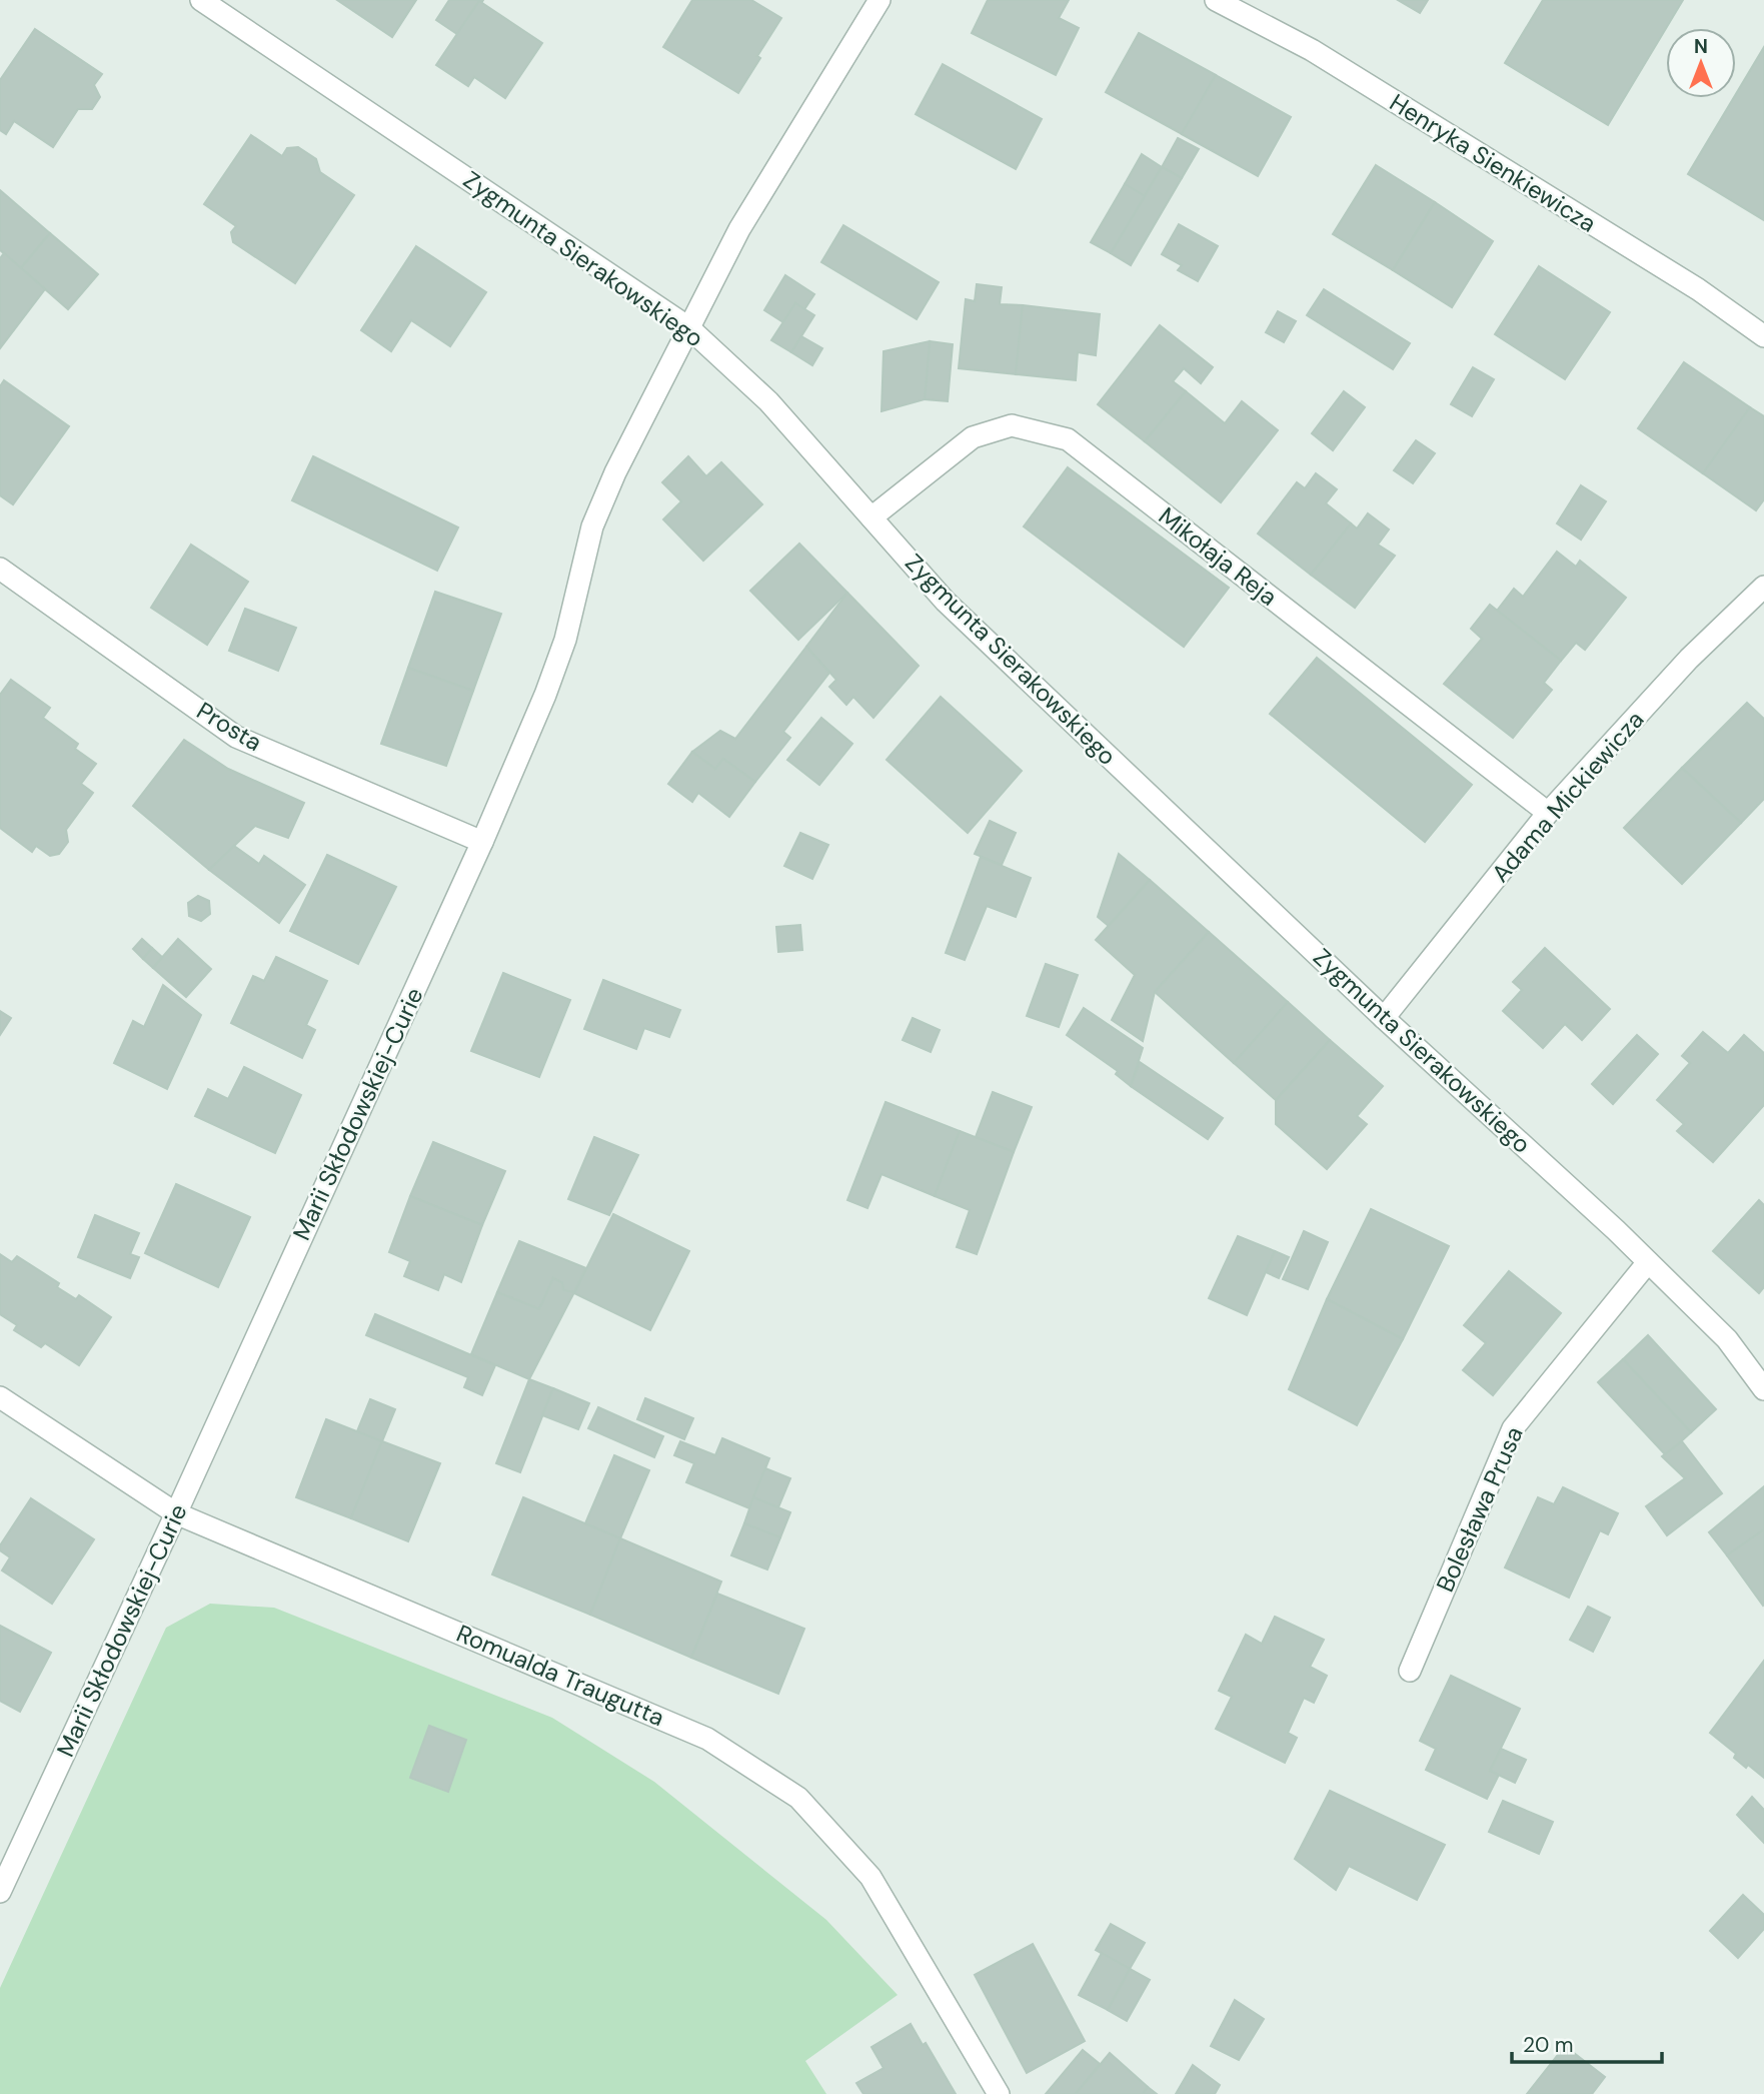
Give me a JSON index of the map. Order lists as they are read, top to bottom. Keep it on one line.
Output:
{"streets":{"street":["Henryka Sienkiewicza","Zygmunta Sierakowskiego","Mikołaja Reja","Prosta","Adama Mickiewicza","Marii Skłodowskiej-Curie","Bolesława Prusa","Romualda Traugutta"]},"crossings":[["Zygmunta Sierakowskiego","Mikołaja Reja"],["Zygmunta Sierakowskiego","Adama Mickiewicza"],["Zygmunta Sierakowskiego","Marii Skłodowskiej-Curie"],["Zygmunta Sierakowskiego","Bolesława Prusa"],["Mikołaja Reja","Adama Mickiewicza"],["Prosta","Marii Skłodowskiej-Curie"],["Marii Skłodowskiej-Curie","Romualda Traugutta"]],"scale_bar":"20 m","north":"top"}
